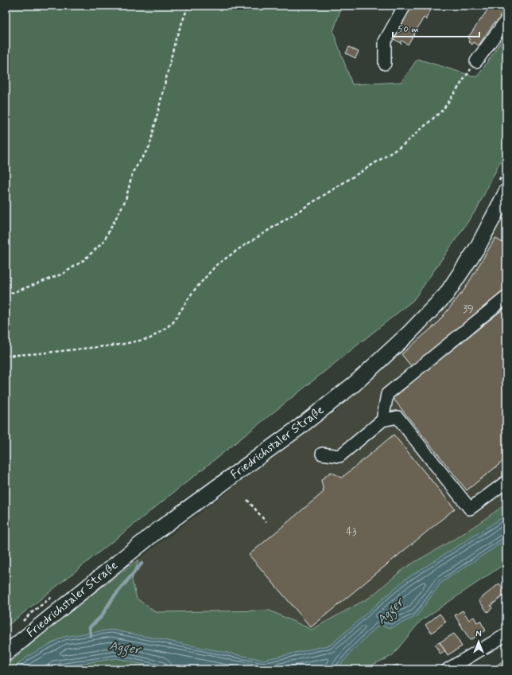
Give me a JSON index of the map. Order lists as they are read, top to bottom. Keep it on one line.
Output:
{"streets":{"main road":["Friedrichstaler Straße"]},"water":["Agger"],"house_numbers":["39","43"],"scale_bar":"50 m","north":"top"}
